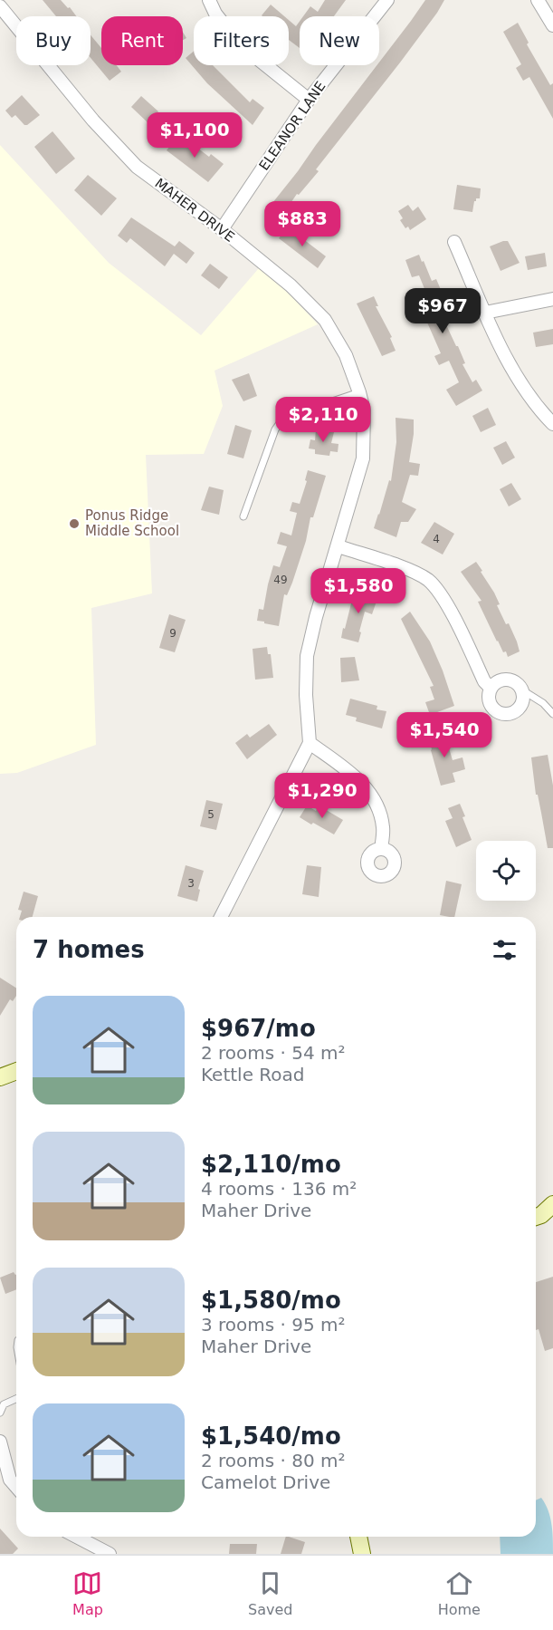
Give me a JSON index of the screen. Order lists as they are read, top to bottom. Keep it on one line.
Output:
{"streets":{"street":["ELEANOR LANE","MAHER DRIVE"]},"crossings":[["ELEANOR LANE","MAHER DRIVE"]],"places":["Ponus Ridge Middle School"],"house_numbers":["4","49","9","5","3"],"page":{"chip":["Buy","Rent","Filters","New"],"price":["$1,100","$883","$967","$2,110","$1,580","$1,540","$1,290"],"heading":"7 homes","list":[{"name":"$967/mo","note":"2 rooms · 54 m² · Kettle Road"},{"name":"$2,110/mo","note":"4 rooms · 136 m² · Maher Drive"},{"name":"$1,580/mo","note":"3 rooms · 95 m² · Maher Drive"},{"name":"$1,540/mo","note":"2 rooms · 80 m² · Camelot Drive"}],"tabs":["Map","Saved","Home"]}}
